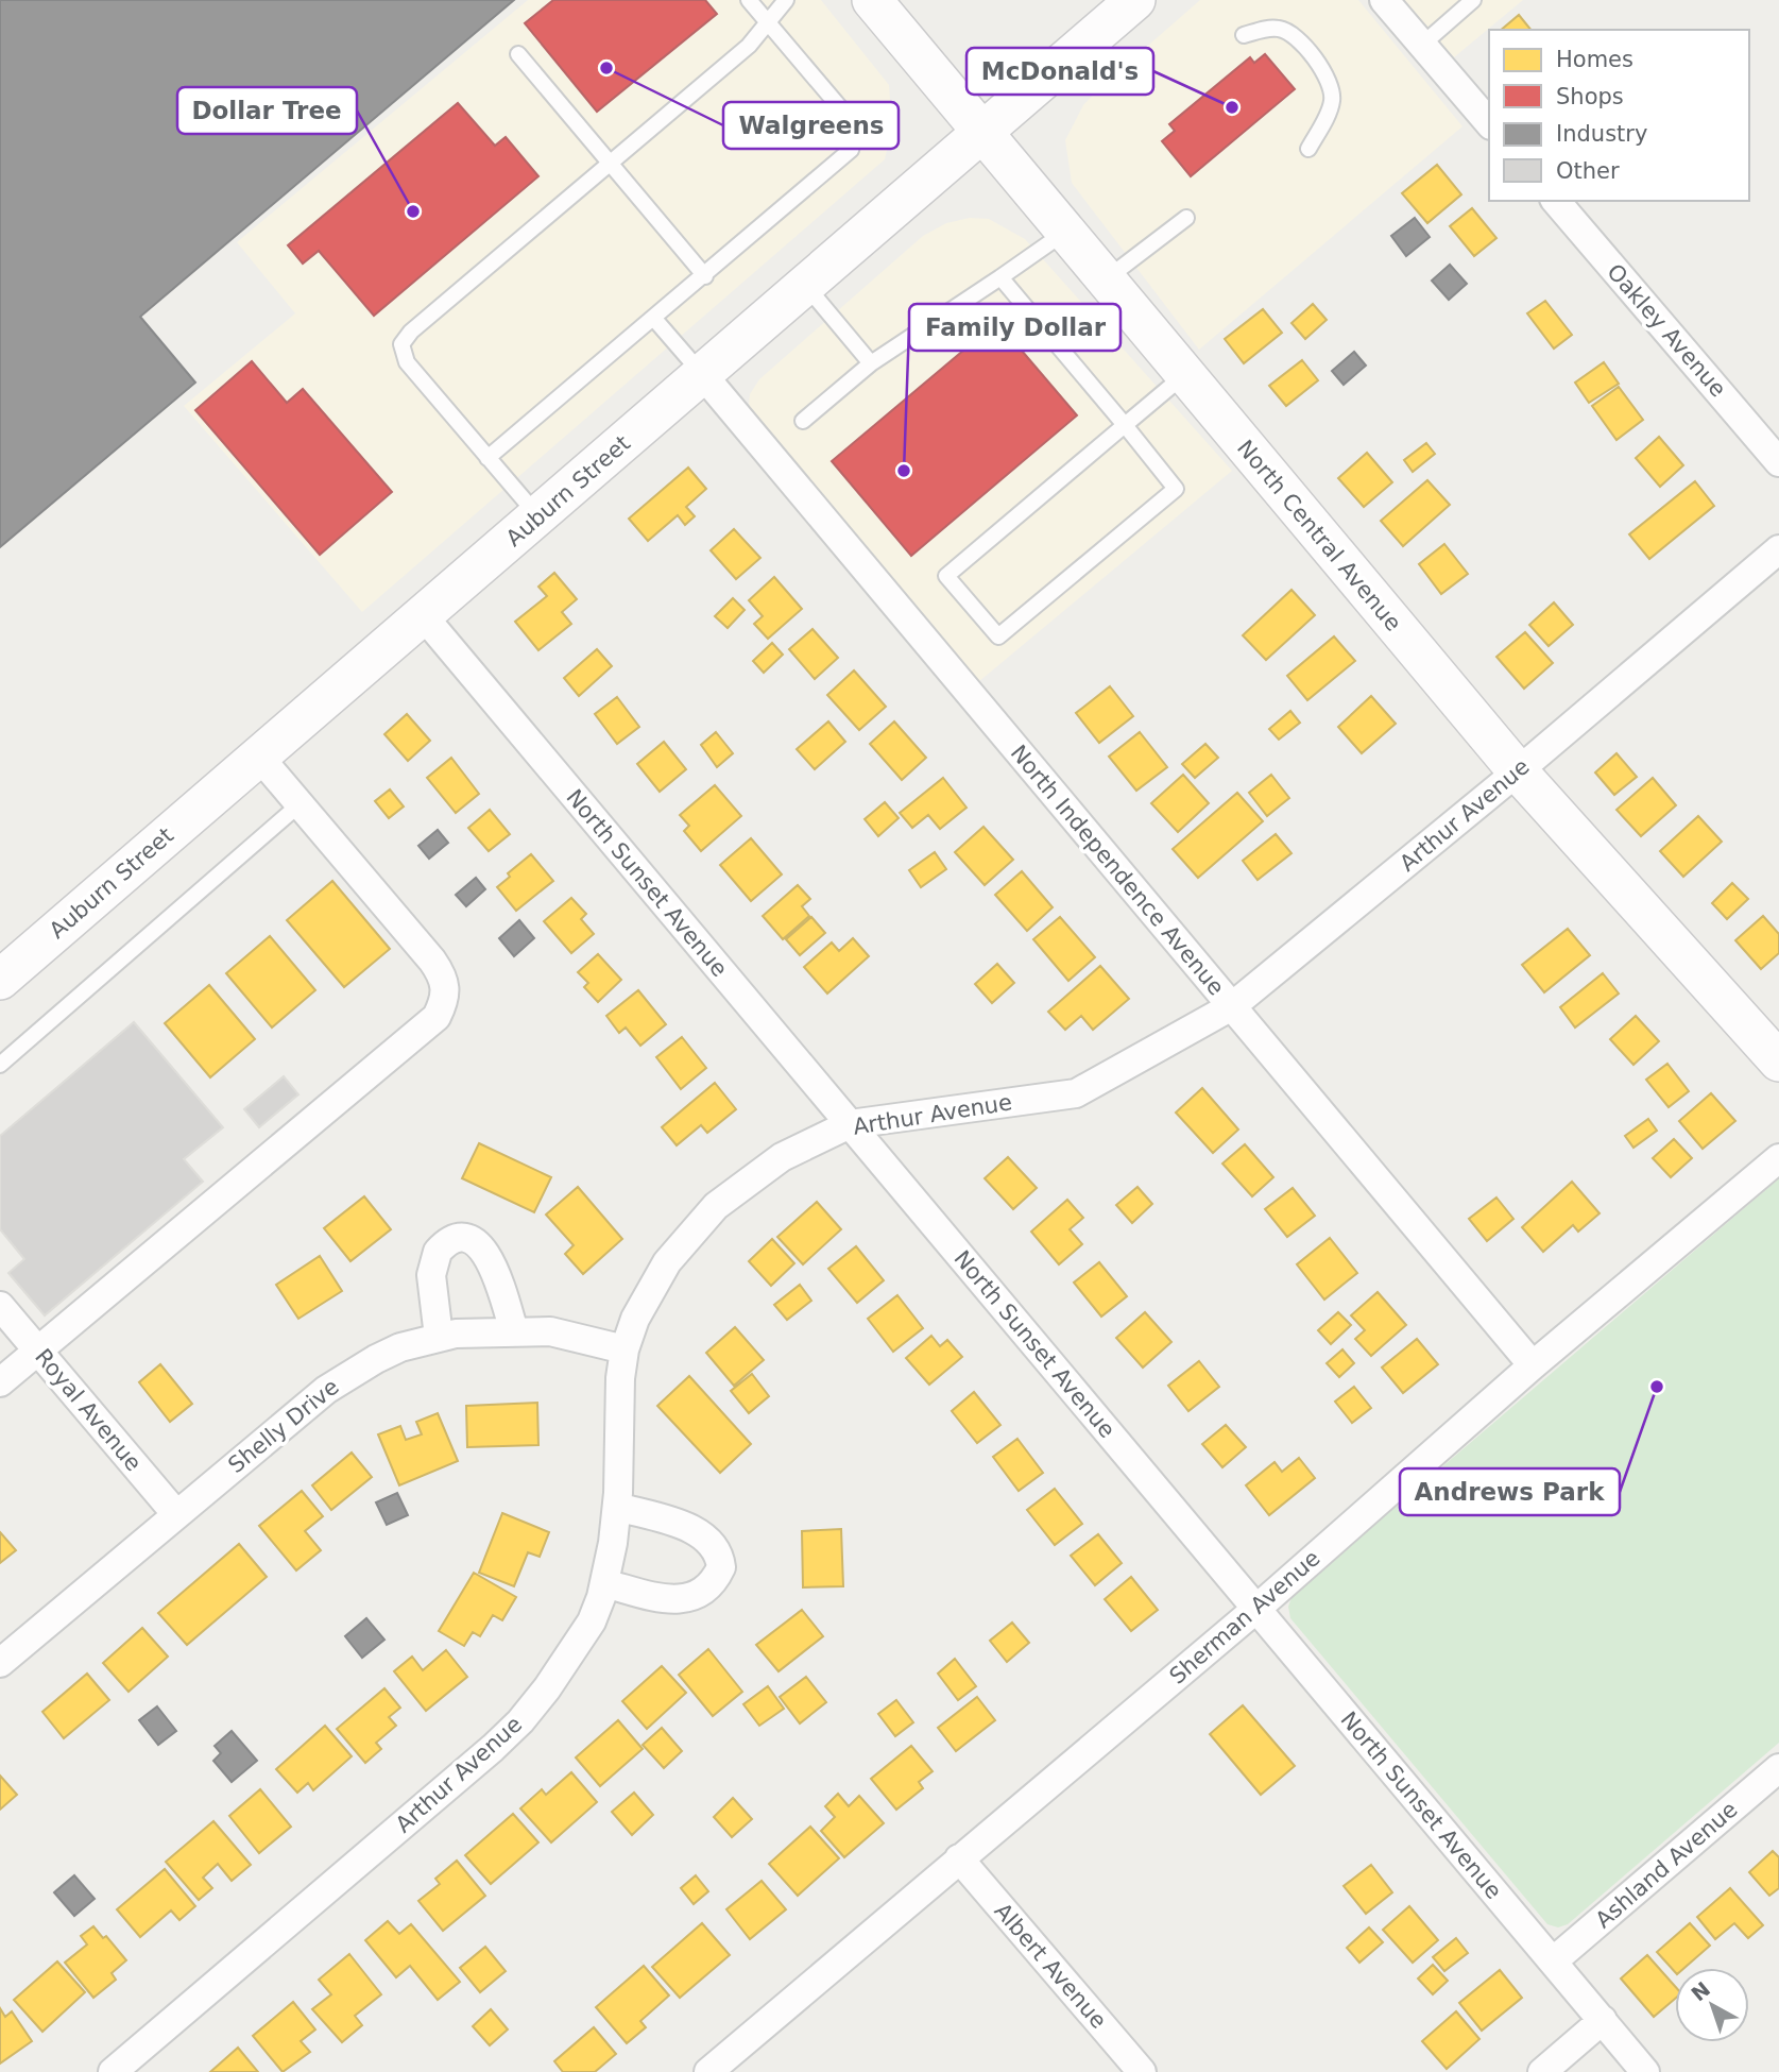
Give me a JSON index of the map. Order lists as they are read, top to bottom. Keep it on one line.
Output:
{"streets":{"main road":["Auburn Street","North Central Avenue"],"street":["Oakley Avenue","Arthur Avenue","North Independence Avenue","North Sunset Avenue","Royal Avenue","Shelly Drive","Sherman Avenue","Ashland Avenue","Albert Avenue"]},"crossings":[["Auburn Street","North Central Avenue"],["Auburn Street","North Independence Avenue"],["Auburn Street","North Sunset Avenue"],["North Central Avenue","Arthur Avenue"],["Arthur Avenue","North Independence Avenue"],["Arthur Avenue","North Sunset Avenue"],["Arthur Avenue","Shelly Drive"],["North Independence Avenue","Sherman Avenue"],["North Sunset Avenue","Sherman Avenue"],["North Sunset Avenue","Ashland Avenue"],["Royal Avenue","Shelly Drive"],["Sherman Avenue","Albert Avenue"]],"places":["Walgreens","McDonald's","Dollar Tree","Family Dollar","Andrews Park"],"legend":["Homes","Shops","Industry","Other"],"north":"top left"}
